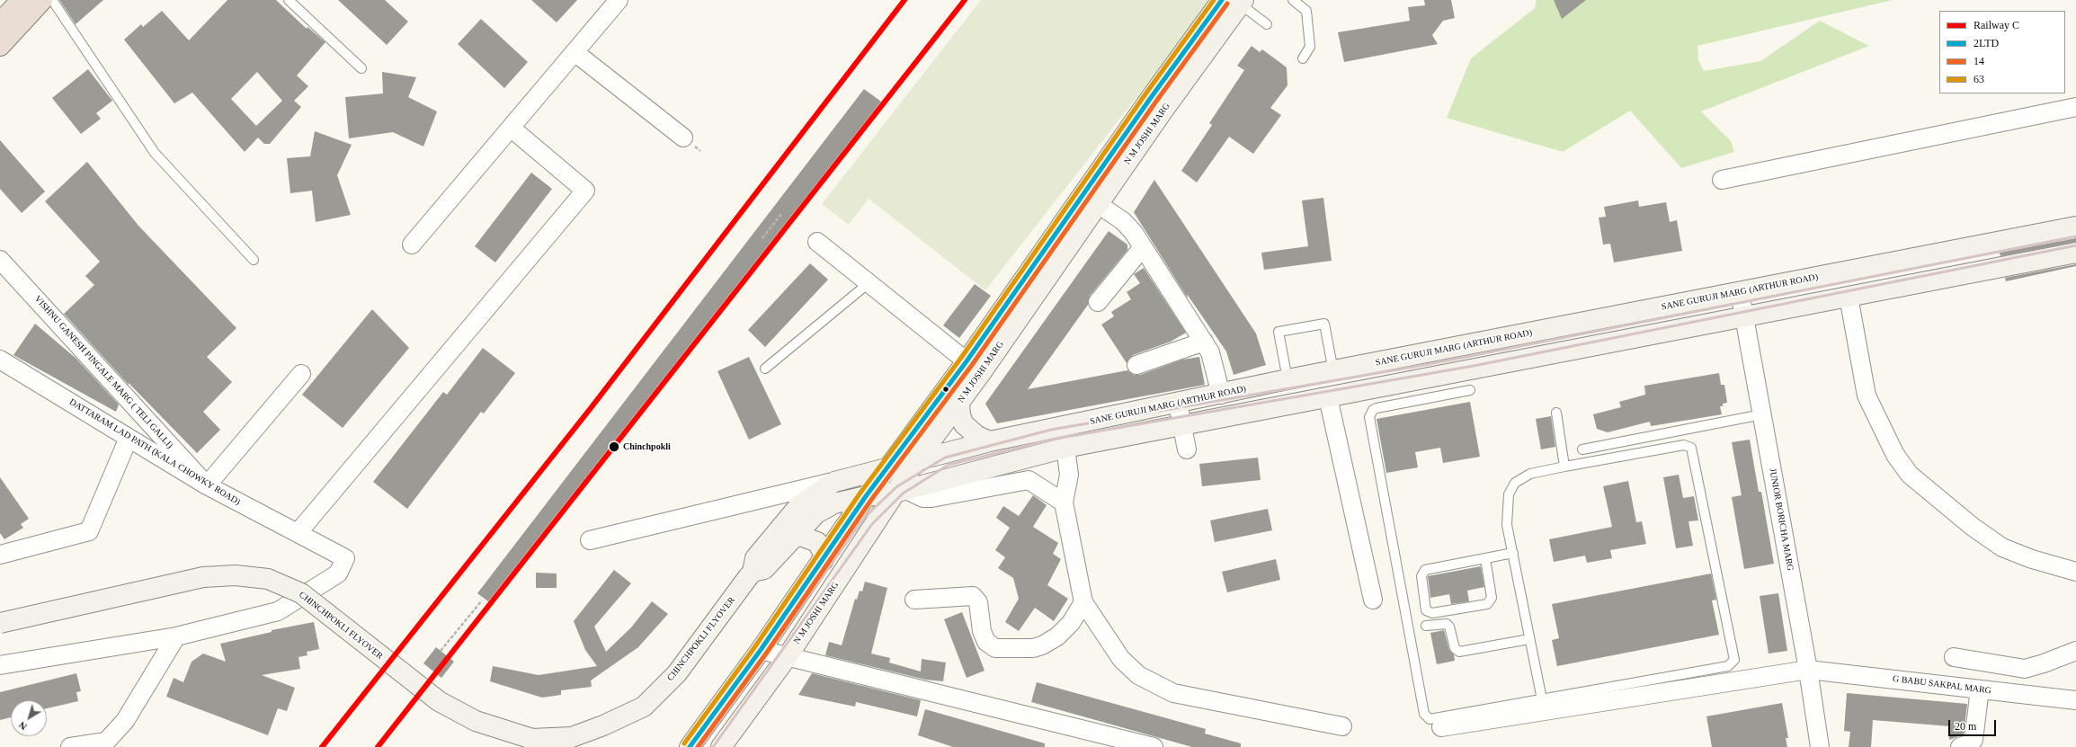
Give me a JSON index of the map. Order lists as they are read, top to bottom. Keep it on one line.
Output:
{"streets":{"main road":["N M JOSHI MARG","SANE GURUJI MARG (ARTHUR ROAD)","CHINCHPOKLI FLYOVER"],"street":["VISHNU GANESH PINGALE MARG ( TELI GALLI)","DATTARAM LAD PATH (KALA CHOWKY ROAD)","JUNIOR BORICHA MARG","G BABU SAKPAL MARG"]},"crossings":[["N M JOSHI MARG","SANE GURUJI MARG (ARTHUR ROAD)"],["SANE GURUJI MARG (ARTHUR ROAD)","JUNIOR BORICHA MARG"],["SANE GURUJI MARG (ARTHUR ROAD)","CHINCHPOKLI FLYOVER"],["VISHNU GANESH PINGALE MARG ( TELI GALLI)","DATTARAM LAD PATH (KALA CHOWKY ROAD)"],["JUNIOR BORICHA MARG","G BABU SAKPAL MARG"]],"places":["Chinchpokli"],"lines":["rail line C","transit line 2LTD","transit line 63","transit line 14"],"legend":["Railway C","2LTD","14","63"],"scale_bar":"20 m","north":"bottom left"}
